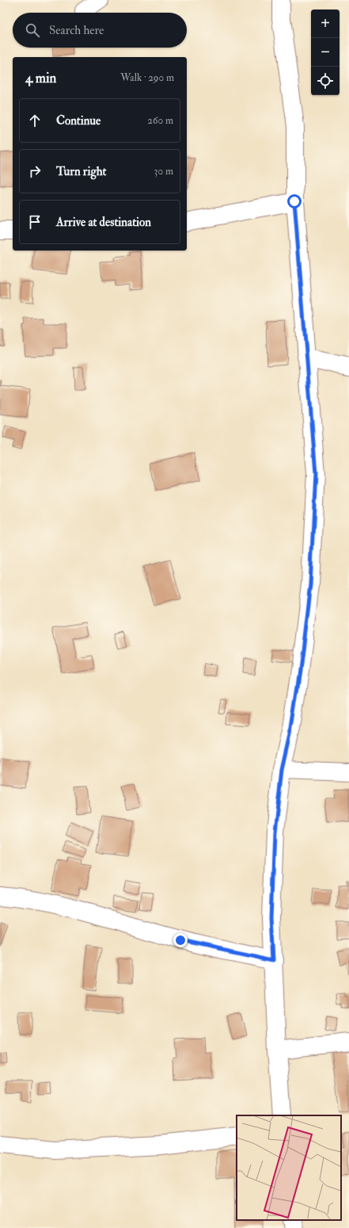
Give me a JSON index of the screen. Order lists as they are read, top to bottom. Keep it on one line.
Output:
{"page":{"map_buttons":["+","−"],"search":"Search here","heading":["4 min","Walk · 290 m"],"list":[["Continue","260 m"],["Turn right","30 m"],"Arrive at destination"]}}
